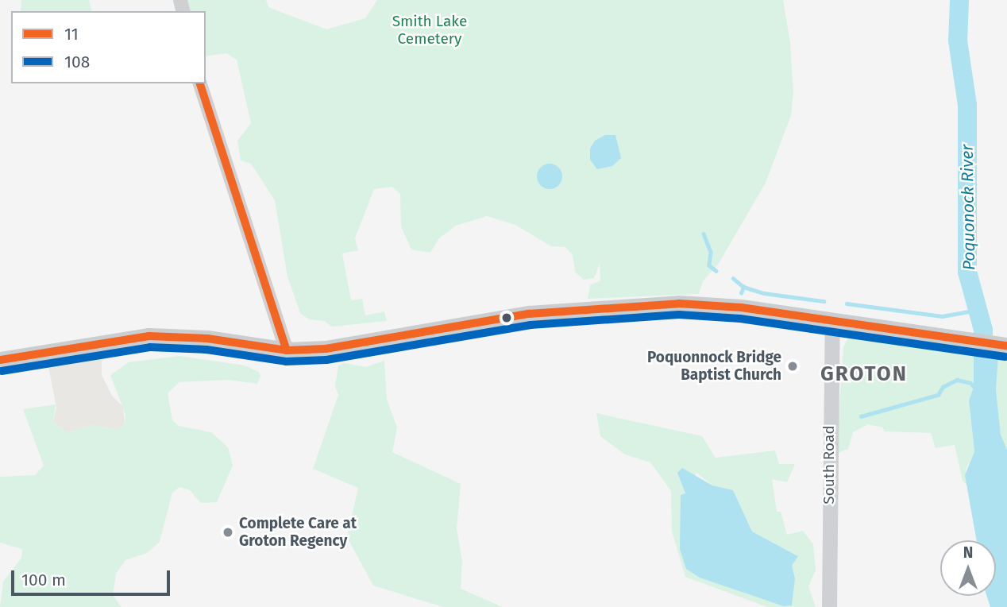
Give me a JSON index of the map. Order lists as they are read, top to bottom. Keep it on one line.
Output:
{"streets":{"main road":["South Road"]},"districts":["GROTON"],"water":["Poquonock River"],"parks":["Smith Lake Cemetery"],"places":["Poquonnock Bridge Baptist Church","Complete Care at Groton Regency"],"lines":["transit line 11","transit line 108"],"legend":["11","108"],"scale_bar":"100 m","north":"top"}
